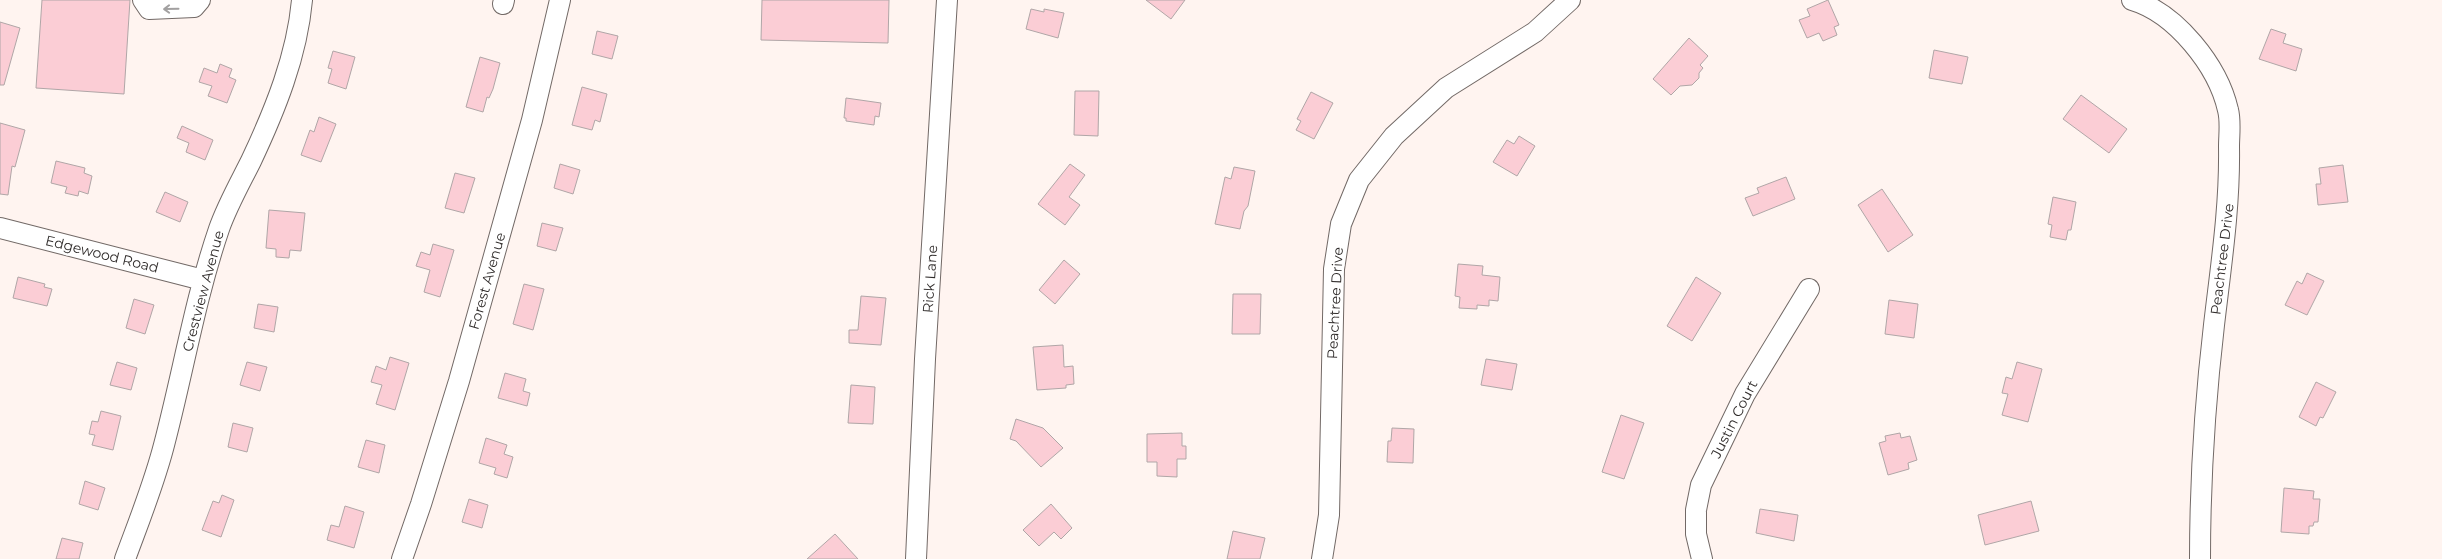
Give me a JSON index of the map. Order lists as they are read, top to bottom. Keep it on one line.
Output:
{"streets":{"street":["Edgewood Road","Peachtree Drive","Rick Lane","Forest Avenue","Crestview Avenue","Justin Court"]},"crossings":[["Edgewood Road","Crestview Avenue"]]}
